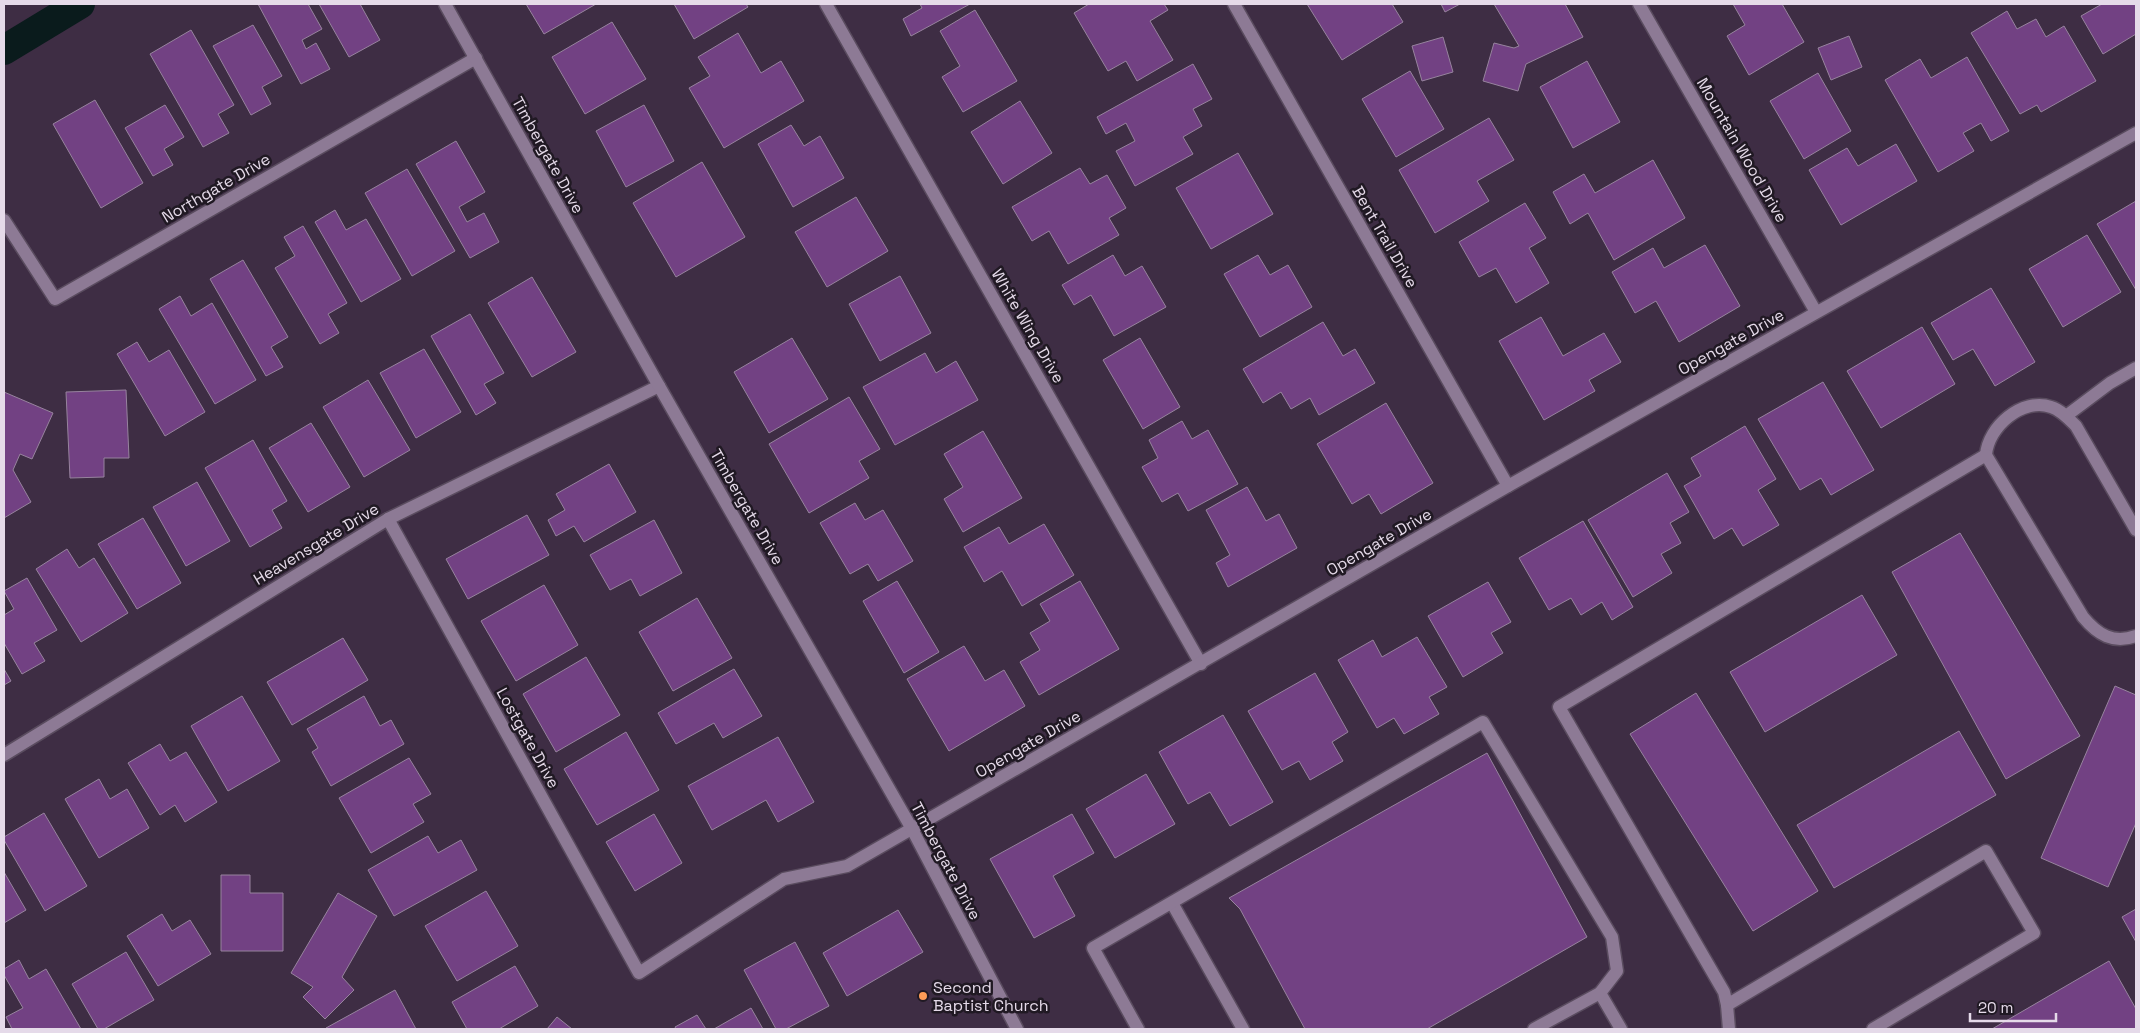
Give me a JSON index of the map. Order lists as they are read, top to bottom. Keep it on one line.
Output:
{"streets":{"street":["Mountain Wood Drive","Timbergate Drive","Northgate Drive","Bent Trail Drive","White Wing Drive","Opengate Drive","Heavensgate Drive","Lostgate Drive"]},"crossings":[["Mountain Wood Drive","Opengate Drive"],["Timbergate Drive","Northgate Drive"],["Timbergate Drive","Opengate Drive"],["Timbergate Drive","Heavensgate Drive"],["Bent Trail Drive","Opengate Drive"],["White Wing Drive","Opengate Drive"],["Opengate Drive","Lostgate Drive"],["Heavensgate Drive","Lostgate Drive"]],"places":["Second Baptist Church"],"scale_bar":"20 m"}
